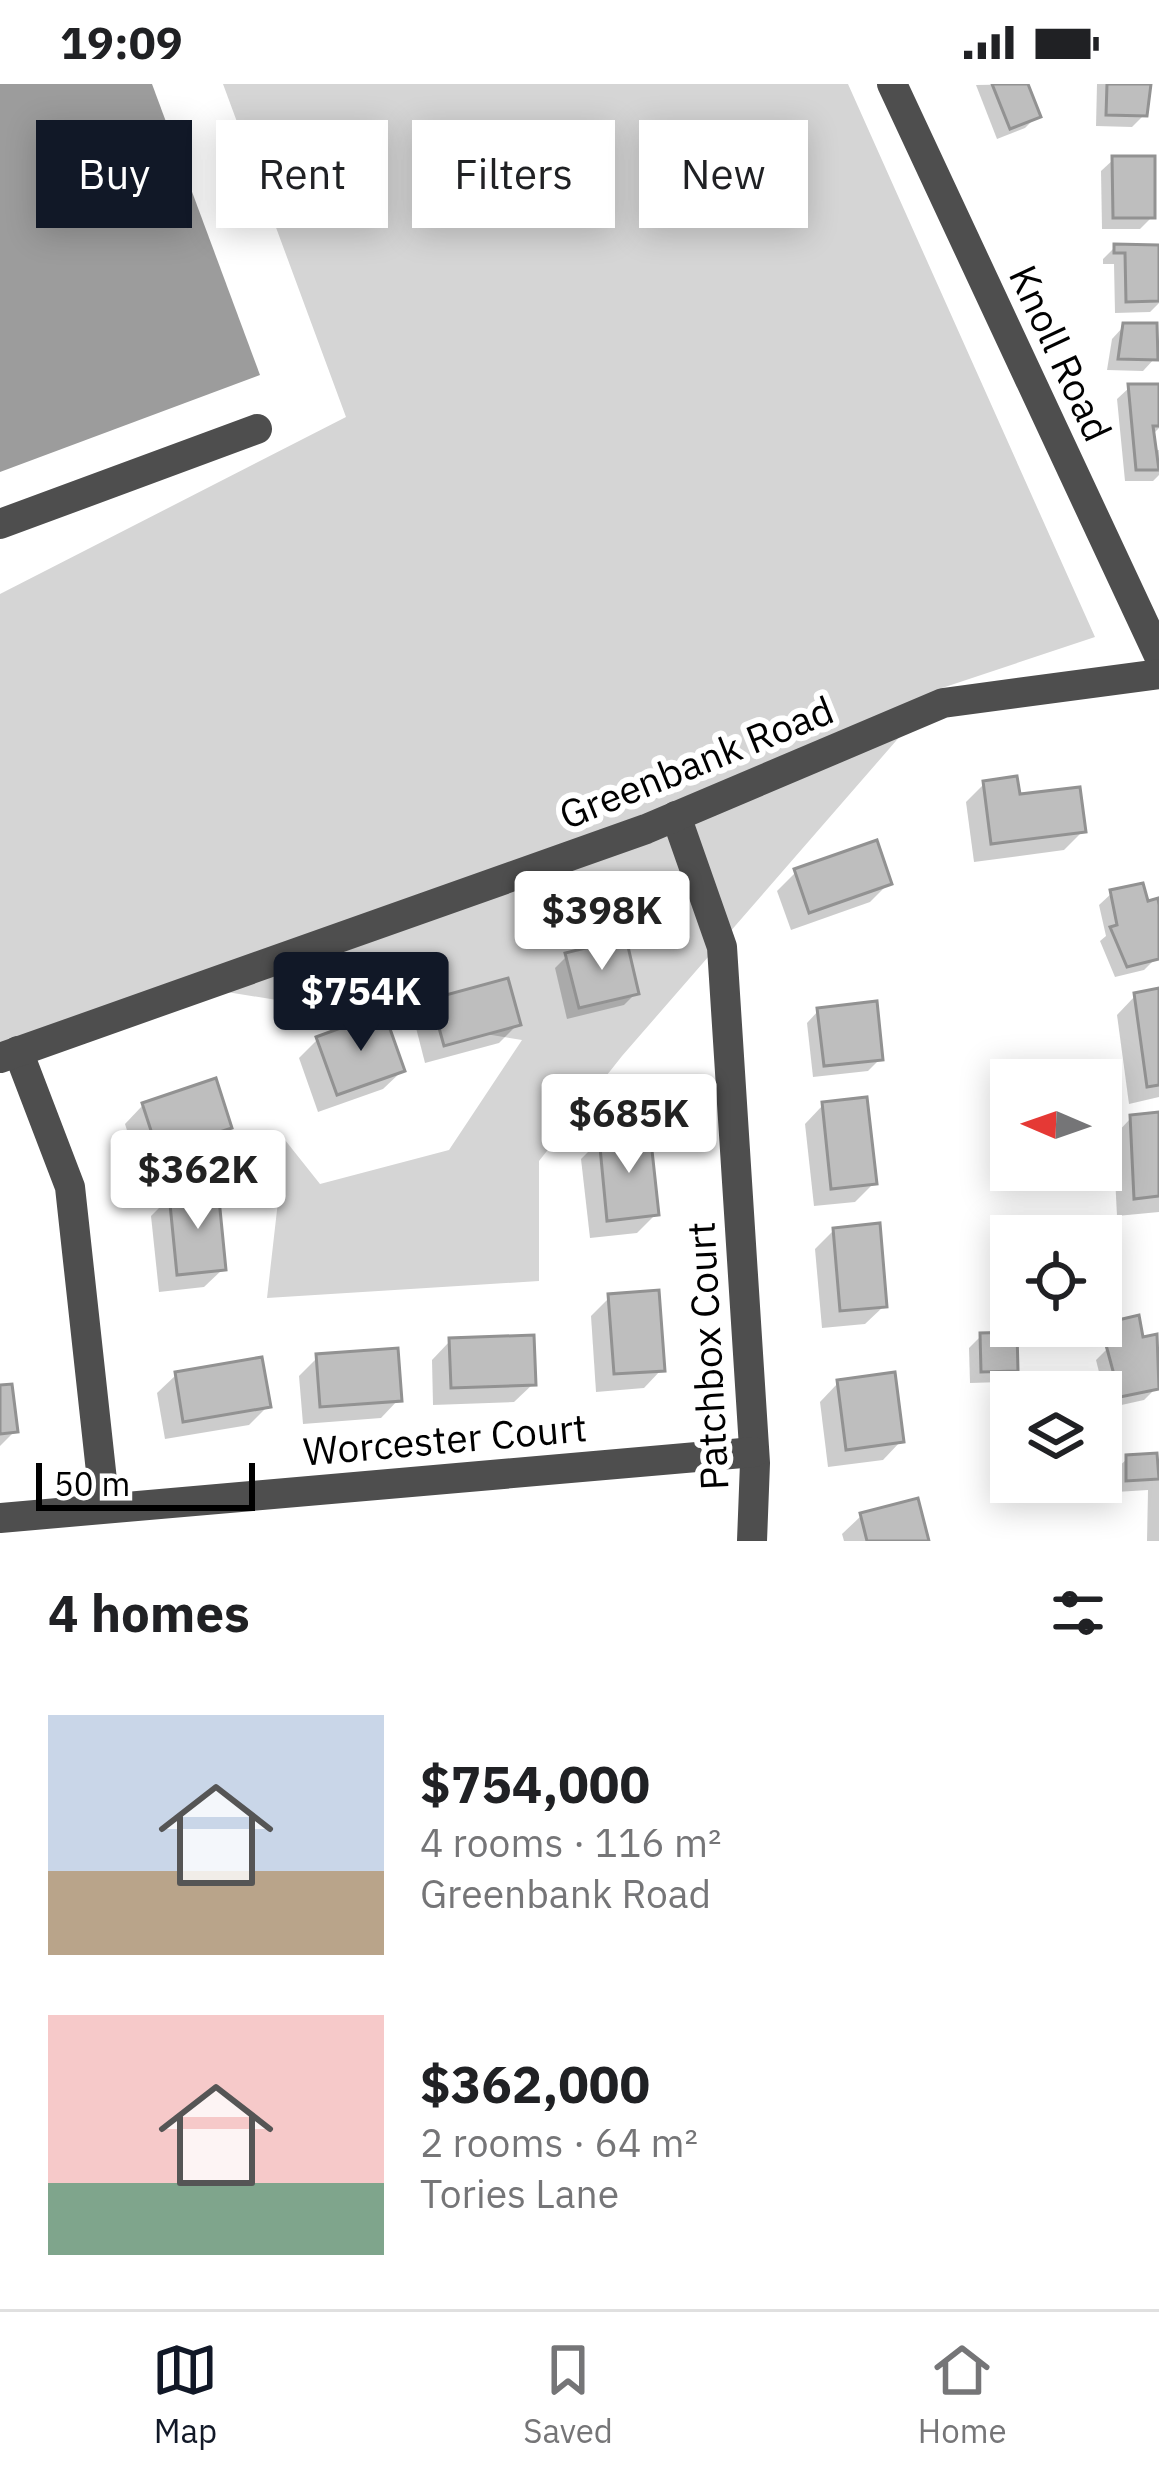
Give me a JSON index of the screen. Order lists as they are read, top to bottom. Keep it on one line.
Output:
{"streets":{"street":["Knoll Road","Greenbank Road","Patchbox Court","Worcester Court"]},"crossings":[["Greenbank Road","Patchbox Court"],["Patchbox Court","Worcester Court"]],"scale_bar":"50 m","north":"left","page":{"status":"19:09","chip":["Buy","Rent","Filters","New"],"price":["$398K","$754K","$685K","$362K"],"scale":"50 m","heading":"4 homes","list":[{"name":"$754,000","note":"4 rooms · 116 m² · Greenbank Road"},{"name":"$362,000","note":"2 rooms · 64 m² · Tories Lane"}],"tabs":["Map","Saved","Home"]}}
